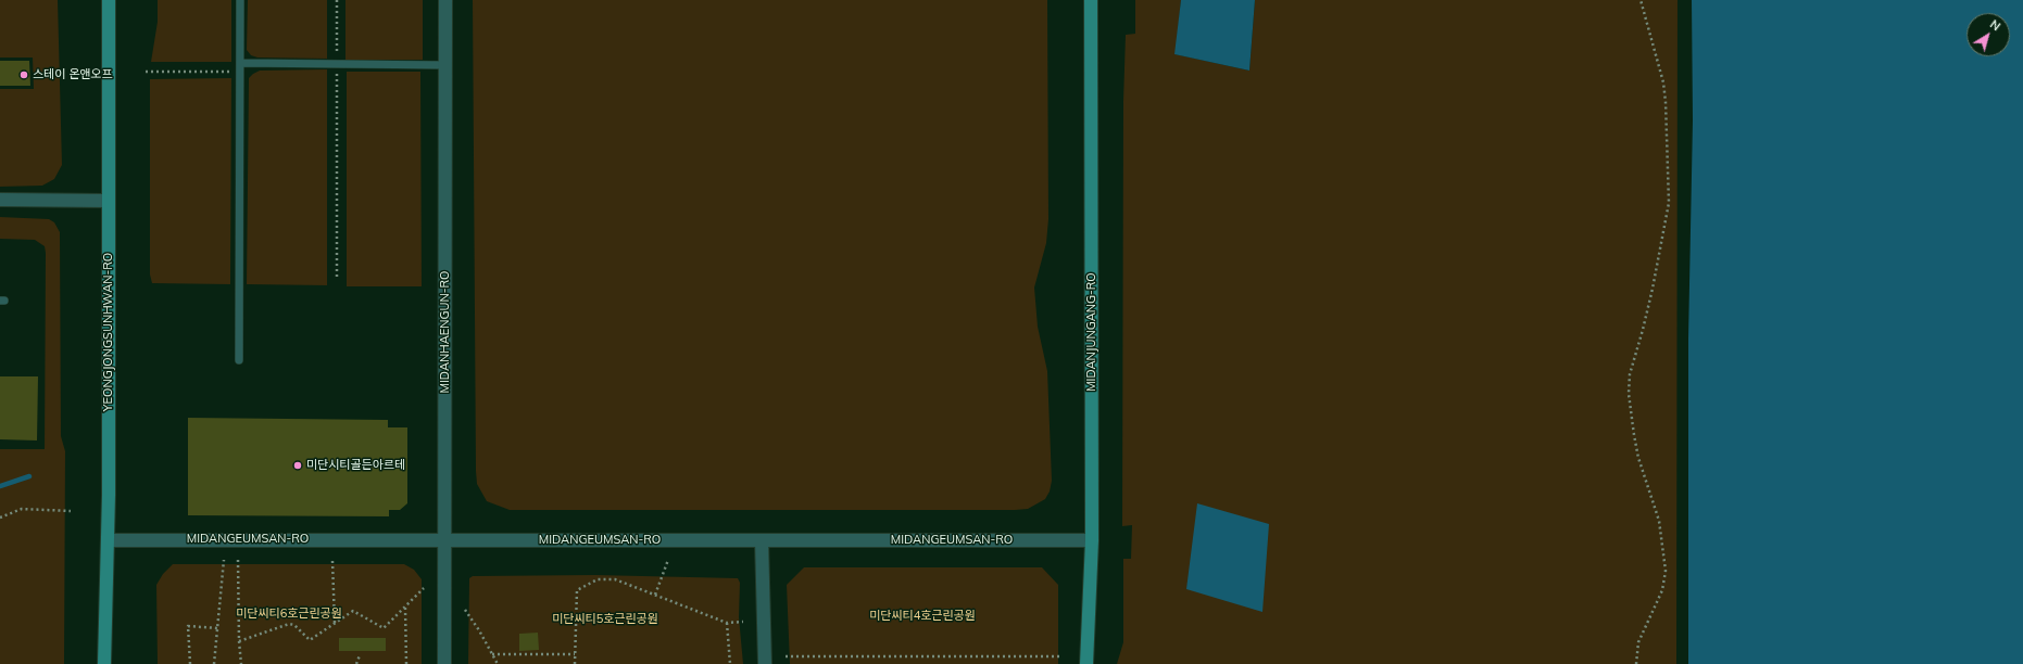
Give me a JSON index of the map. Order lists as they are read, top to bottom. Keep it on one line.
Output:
{"streets":{"main road":["YEONGJONGSUNHWAN-RO","MIDANJUNGANG-RO"],"street":["MIDANHAENGUN-RO","MIDANGEUMSAN-RO"]},"crossings":[["YEONGJONGSUNHWAN-RO","MIDANGEUMSAN-RO"],["MIDANHAENGUN-RO","MIDANGEUMSAN-RO"],["MIDANJUNGANG-RO","MIDANGEUMSAN-RO"]],"parks":["미단씨티6호근린공원","미단씨티4호근린공원","미단씨티5호근린공원"],"places":["스테이 온앤오프","미단시티골든아르테"],"north":"top right"}
